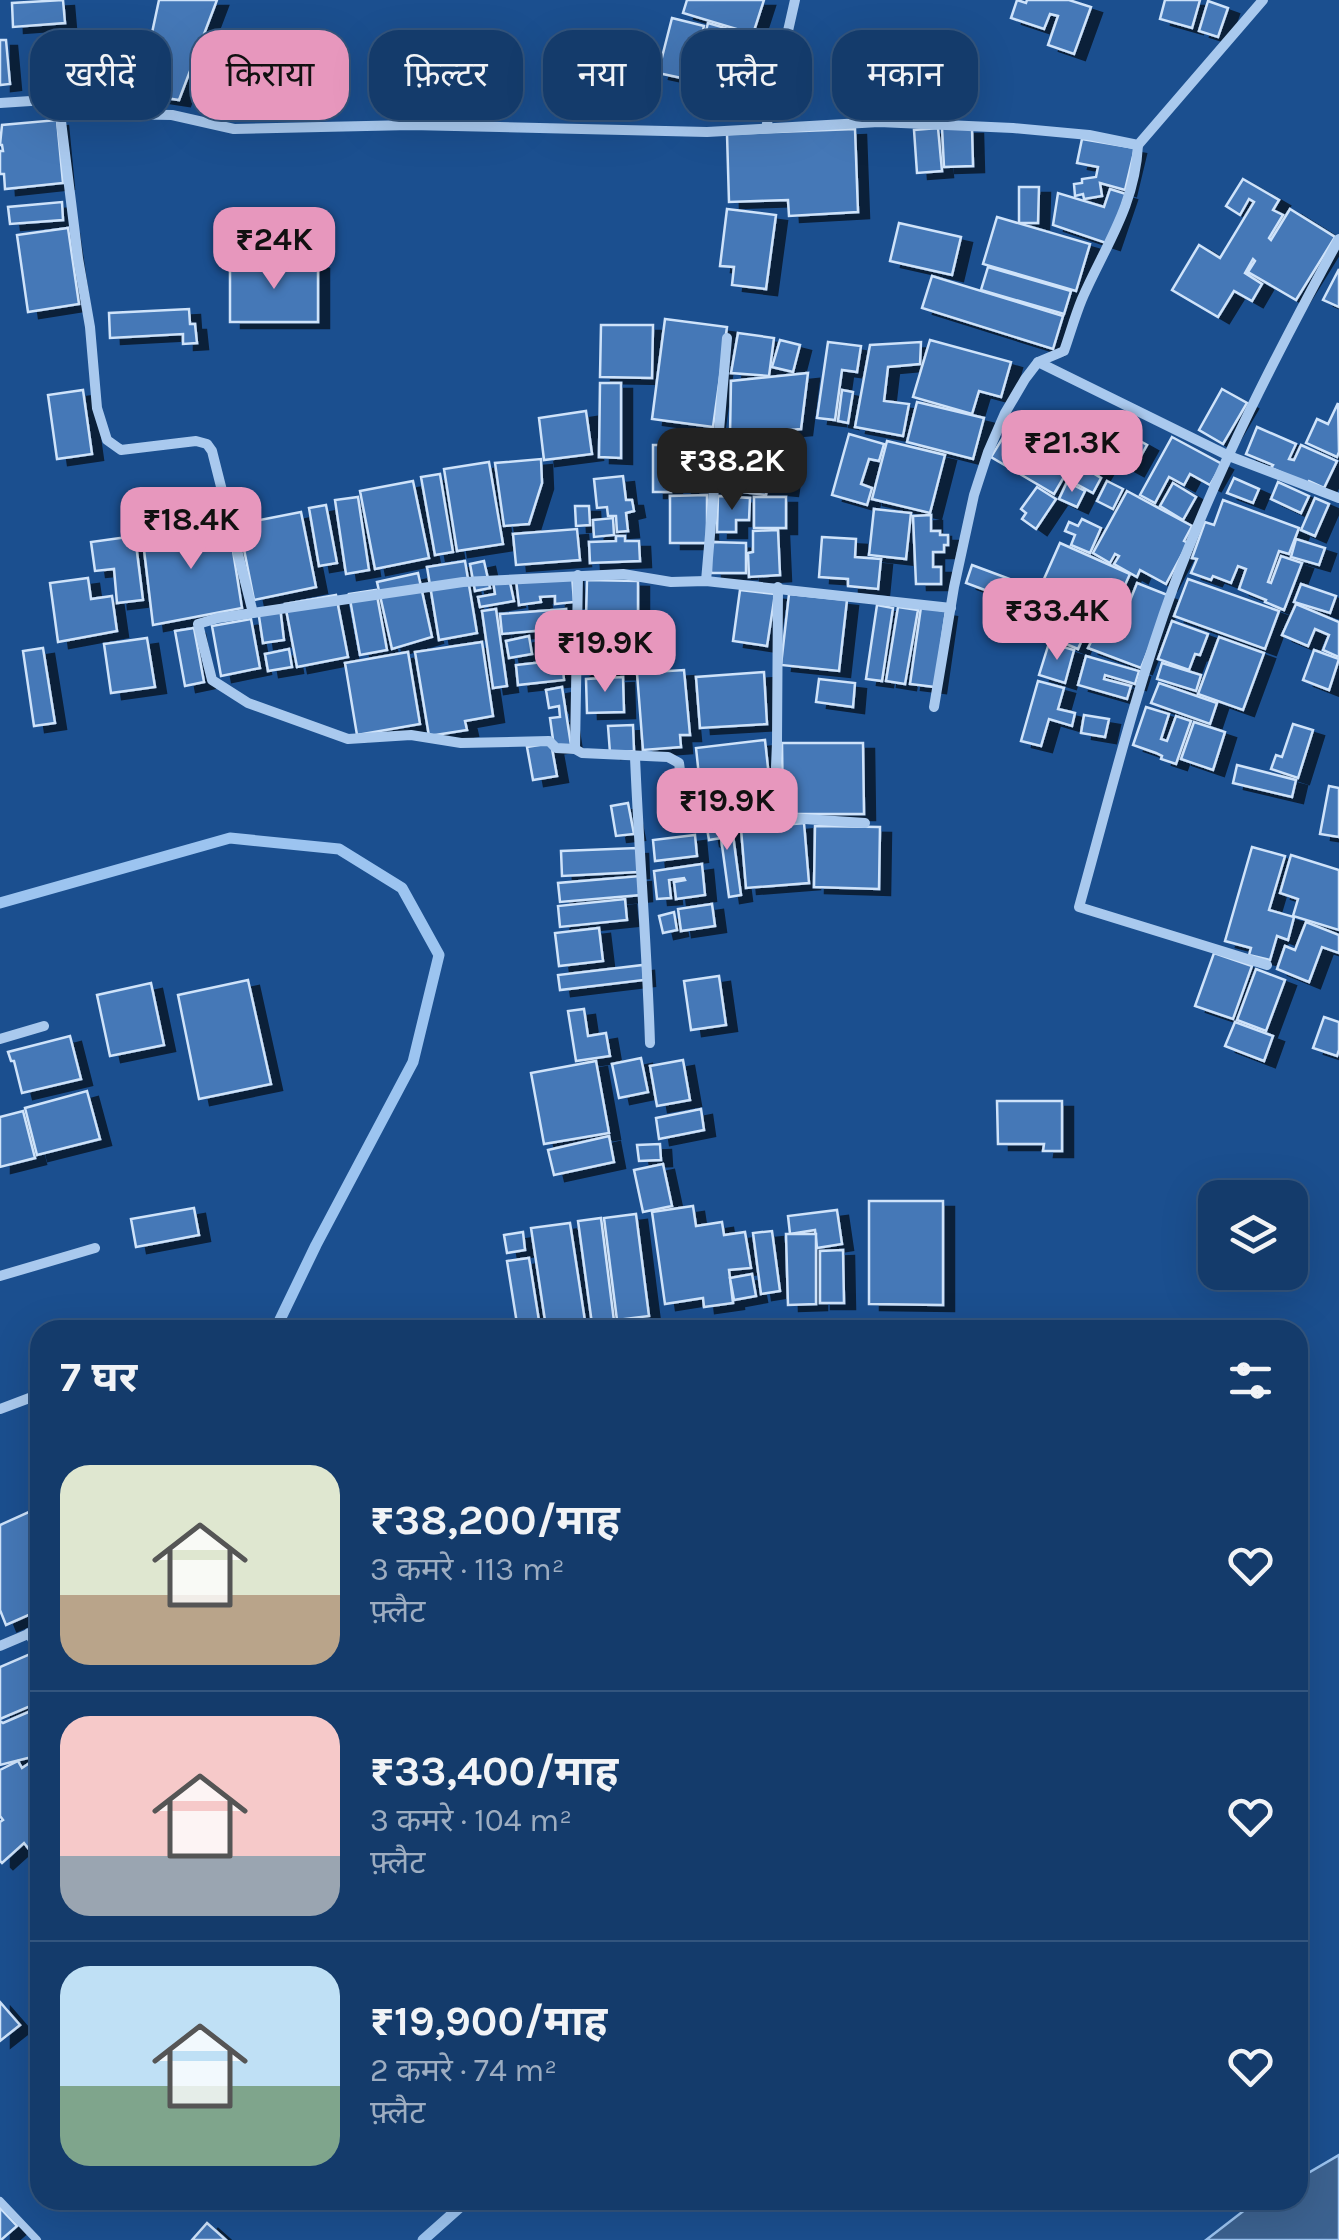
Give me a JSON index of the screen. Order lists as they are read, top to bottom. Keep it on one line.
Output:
{"page":{"chip":["खरीदें","किराया","फ़िल्टर","नया","फ़्लैट","मकान"],"price":["₹24K","₹21.3K","₹38.2K","₹18.4K","₹33.4K","₹19.9K","₹19.9K"],"heading":"7 घर","list":[{"name":"₹38,200/माह","note":"3 कमरे · 113 m² · फ़्लैट"},{"name":"₹33,400/माह","note":"3 कमरे · 104 m² · फ़्लैट"},{"name":"₹19,900/माह","note":"2 कमरे · 74 m² · फ़्लैट"}]}}
